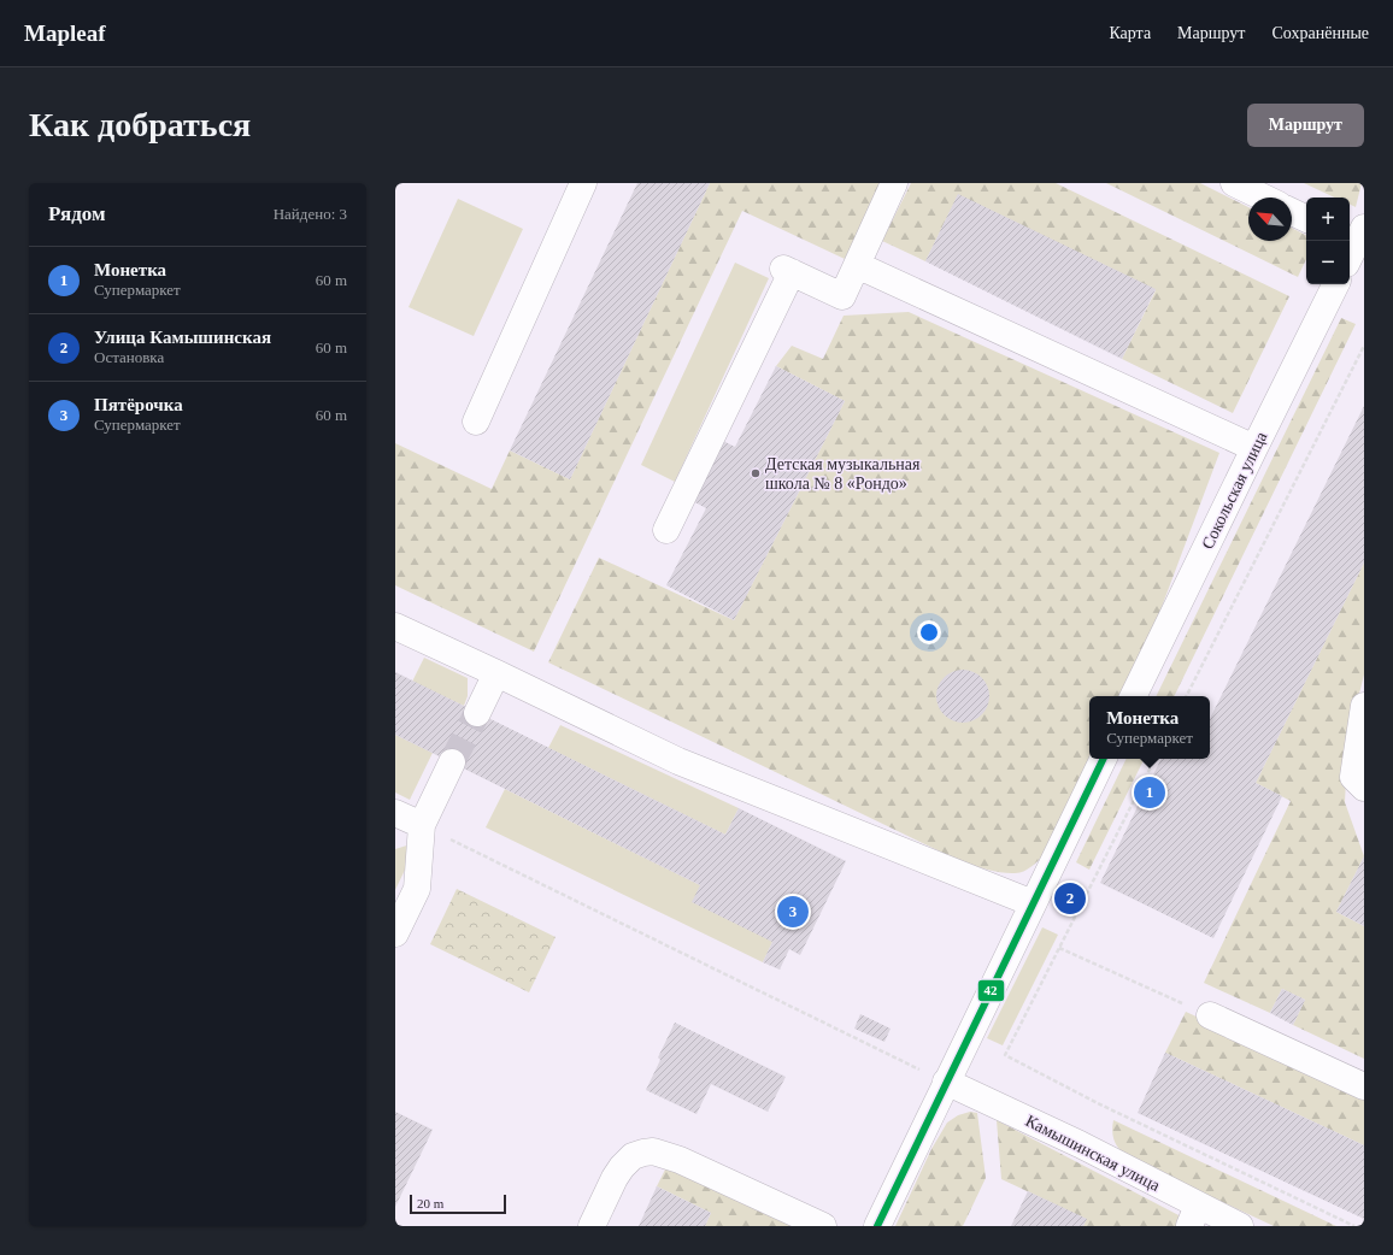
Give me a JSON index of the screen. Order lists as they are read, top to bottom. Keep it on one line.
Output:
{"streets":{"street":["Сокольская улица","Камышинская улица"]},"places":["Детская музыкальная школа № 8 «Рондо»"],"lines":["transit line 42"],"scale_bar":"20 m","north":"top left","page":{"header":"Mapleaf","nav":["Карта","Маршрут","Сохранённые"],"buttons":"Маршрут","title":"Как добраться","heading":["Рядом","Найдено: 3"],"map_buttons":["+","−"],"list":[{"mark":"1","name":"Монетка","note":"Супермаркет","value":"60 m"},{"mark":"2","name":"Улица Камышинская","note":"Остановка","value":"60 m"},{"mark":"3","name":"Пятёрочка","note":"Супермаркет","value":"60 m"}],"popup":["Монетка","Супермаркет"],"pins":["1","2","3"],"scale":"20 m"}}
